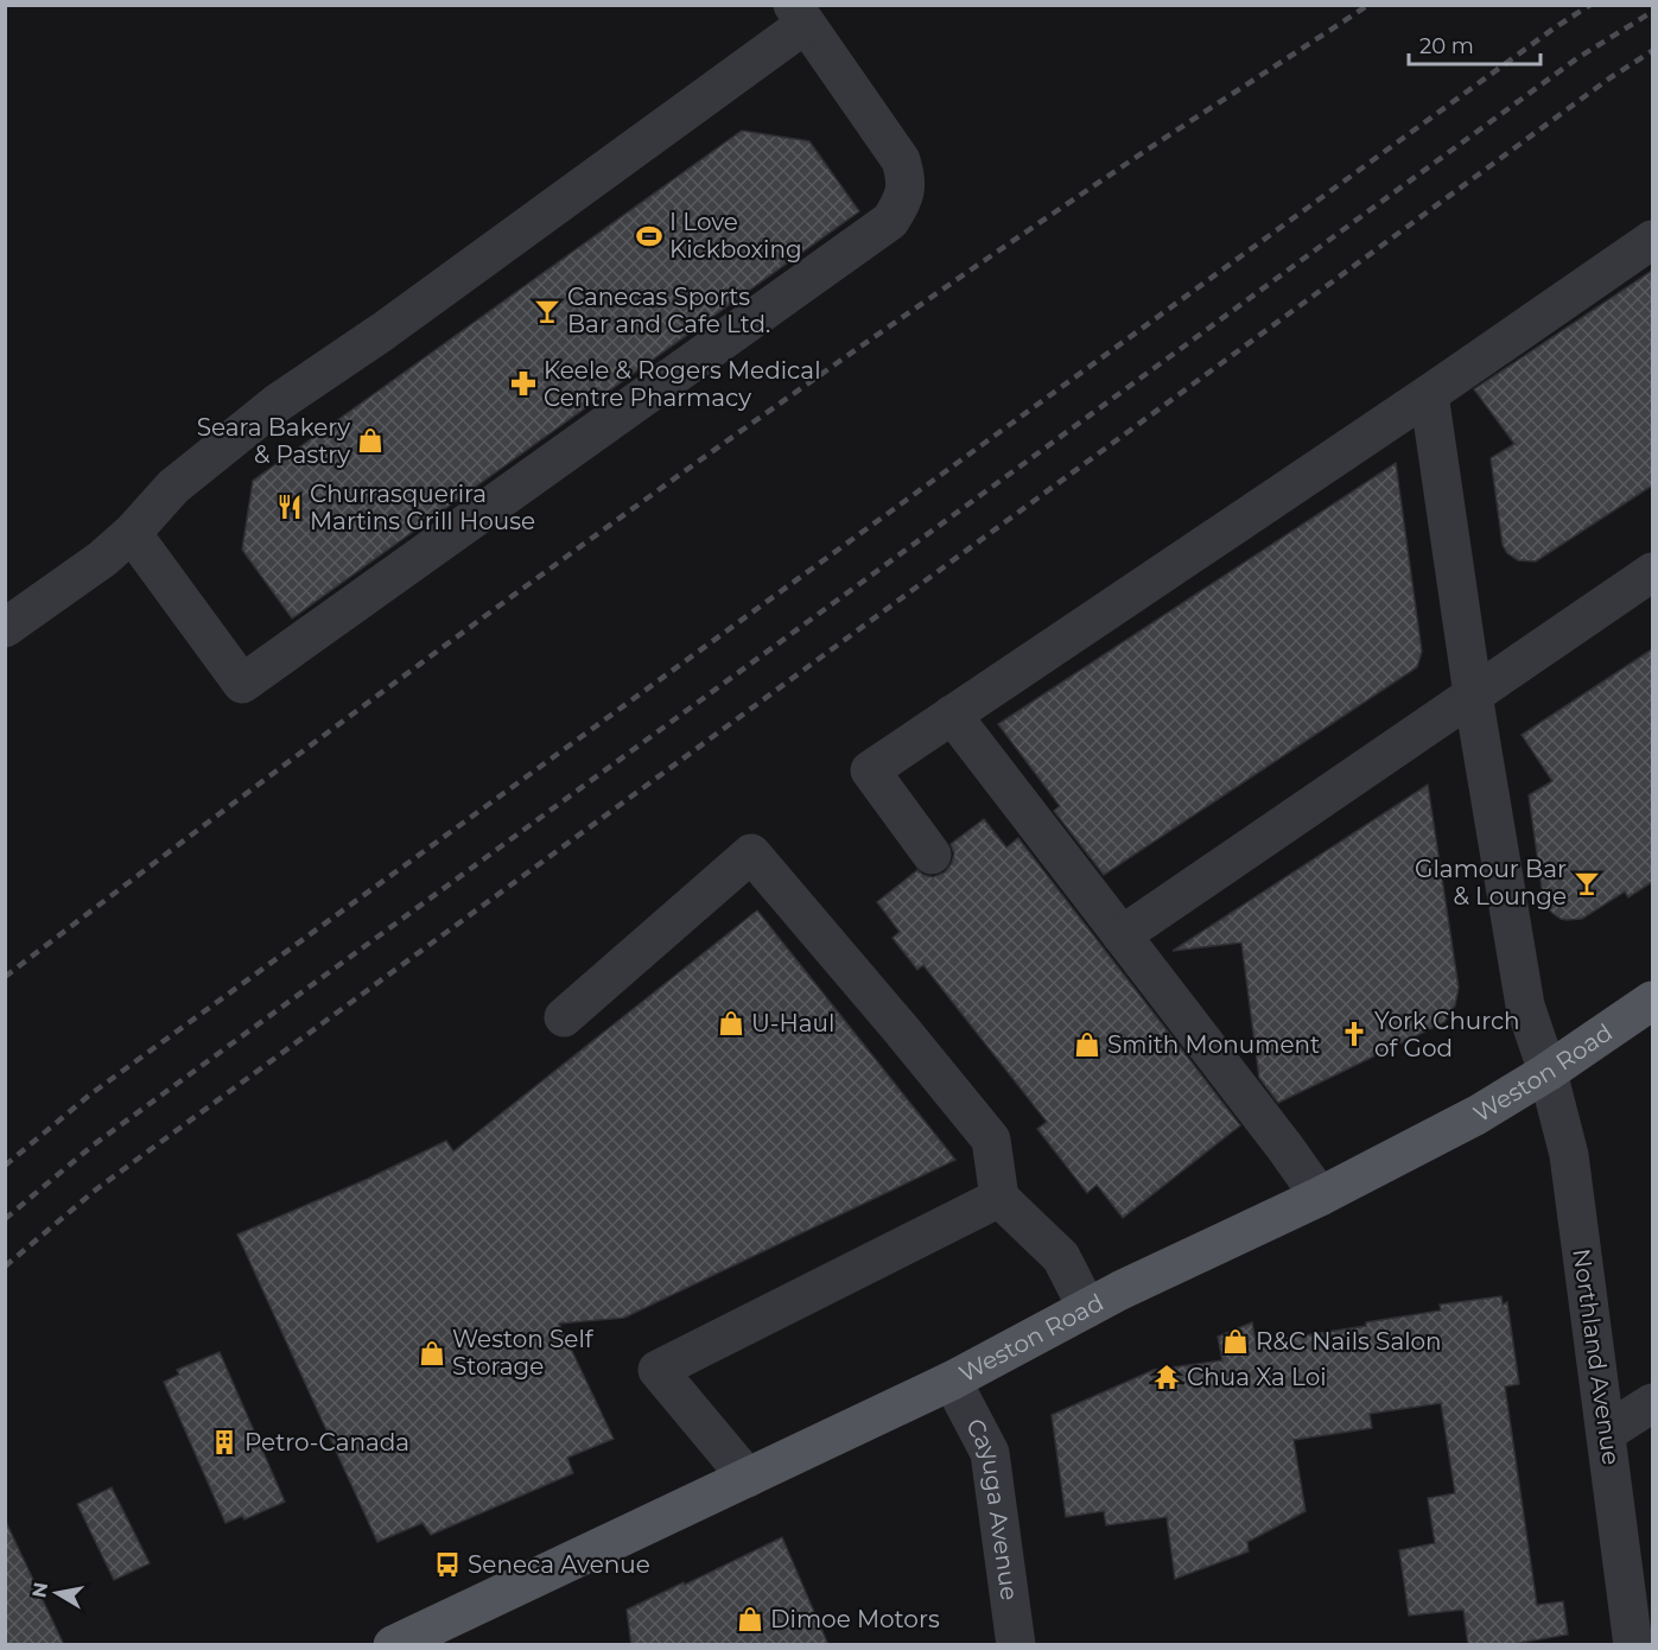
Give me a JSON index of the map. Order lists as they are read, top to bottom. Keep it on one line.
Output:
{"streets":{"main road":["Weston Road"],"street":["Northland Avenue","Cayuga Avenue"]},"crossings":[["Weston Road","Northland Avenue"],["Weston Road","Cayuga Avenue"]],"places":{"sports":["I Love Kickboxing"],"bar":["Canecas Sports Bar and Cafe Ltd.","Glamour Bar & Lounge"],"pharmacy":["Keele & Rogers Medical Centre Pharmacy"],"shop":["Seara Bakery & Pastry","U-Haul","Smith Monument","R&C Nails Salon","Weston Self Storage","Dimoe Motors"],"restaurant":["Churrasquerira Martins Grill House"],"church":["York Church of God"],"temple":["Chua Xa Loi"],"building":["Petro-Canada"],"bus stop":["Seneca Avenue"]},"scale_bar":"20 m","north":"left"}
